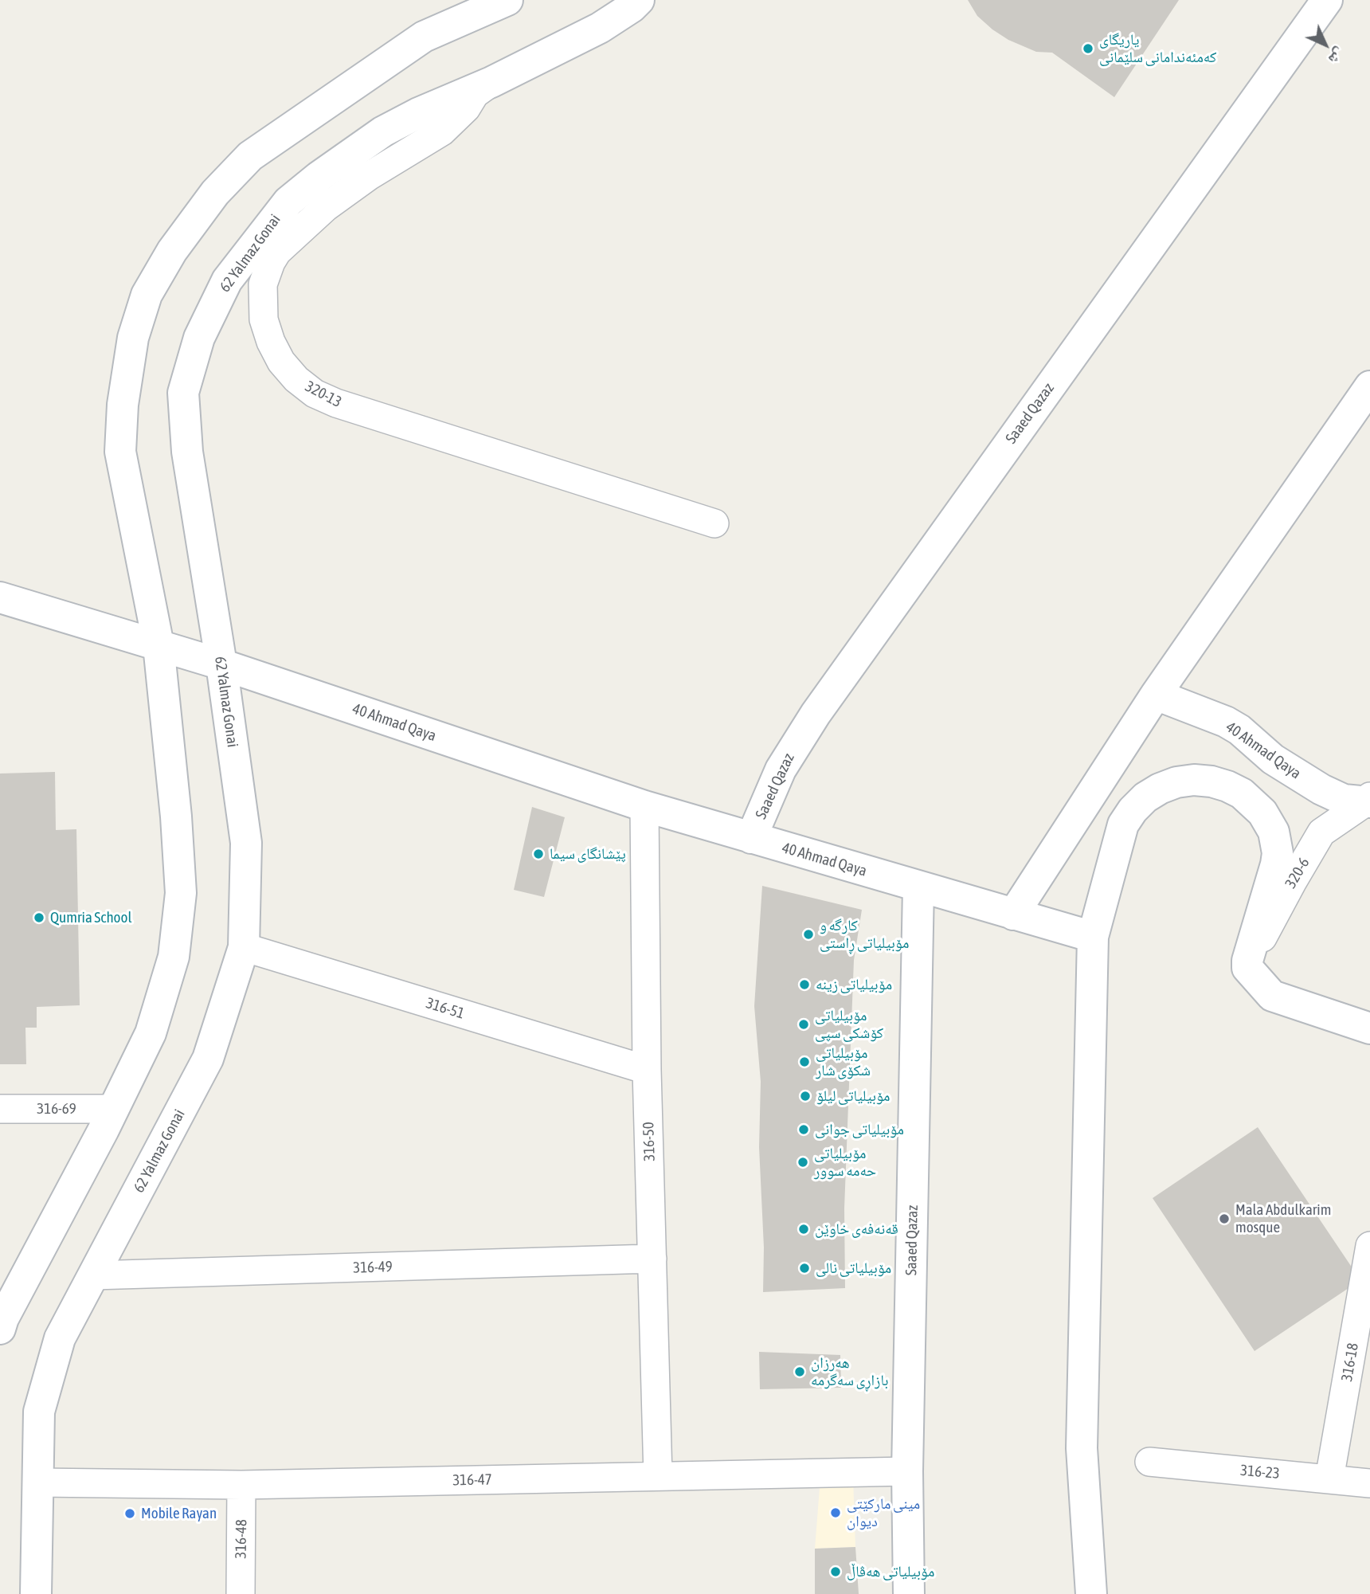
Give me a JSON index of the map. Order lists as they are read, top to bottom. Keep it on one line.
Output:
{"streets":{"street":["62 Yalmaz Gonai","320-13","Saaed Qazaz","40 Ahmad Qaya","320-6","316-51","316-69","316-50","316-49","316-18","316-23","316-47","316-48"]},"crossings":[["62 Yalmaz Gonai","320-13"],["62 Yalmaz Gonai","40 Ahmad Qaya"],["62 Yalmaz Gonai","316-51"],["62 Yalmaz Gonai","316-49"],["62 Yalmaz Gonai","316-47"],["Saaed Qazaz","40 Ahmad Qaya"],["Saaed Qazaz","316-47"],["40 Ahmad Qaya","320-6"],["40 Ahmad Qaya","316-50"],["316-51","316-50"],["316-50","316-49"],["316-50","316-47"],["316-18","316-23"],["316-47","316-48"]],"places":["یاریگای کەمئەندامانی سلێمانی","پێشانگای سیما","Qumria School","کارگە و مۆبیلیاتی ڕاستی","مۆبیلیاتی زینە","مۆبیلیاتی کۆشکی سپی","مۆبیلیاتی شکۆی شار","مۆبیلیاتی لیلۆ","مۆبیلیاتی جوانی","مۆبیلیاتی حەمە سوور","Mala Abdulkarim mosque","قەنەفەی خاوێن","مۆبیلیاتی نالی","هەرزان بازاڕی سەگرمە","مینی مارکێتی دیوان","Mobile Rayan","مۆبیلیاتی هەڤاڵ"],"north":"bottom right"}
